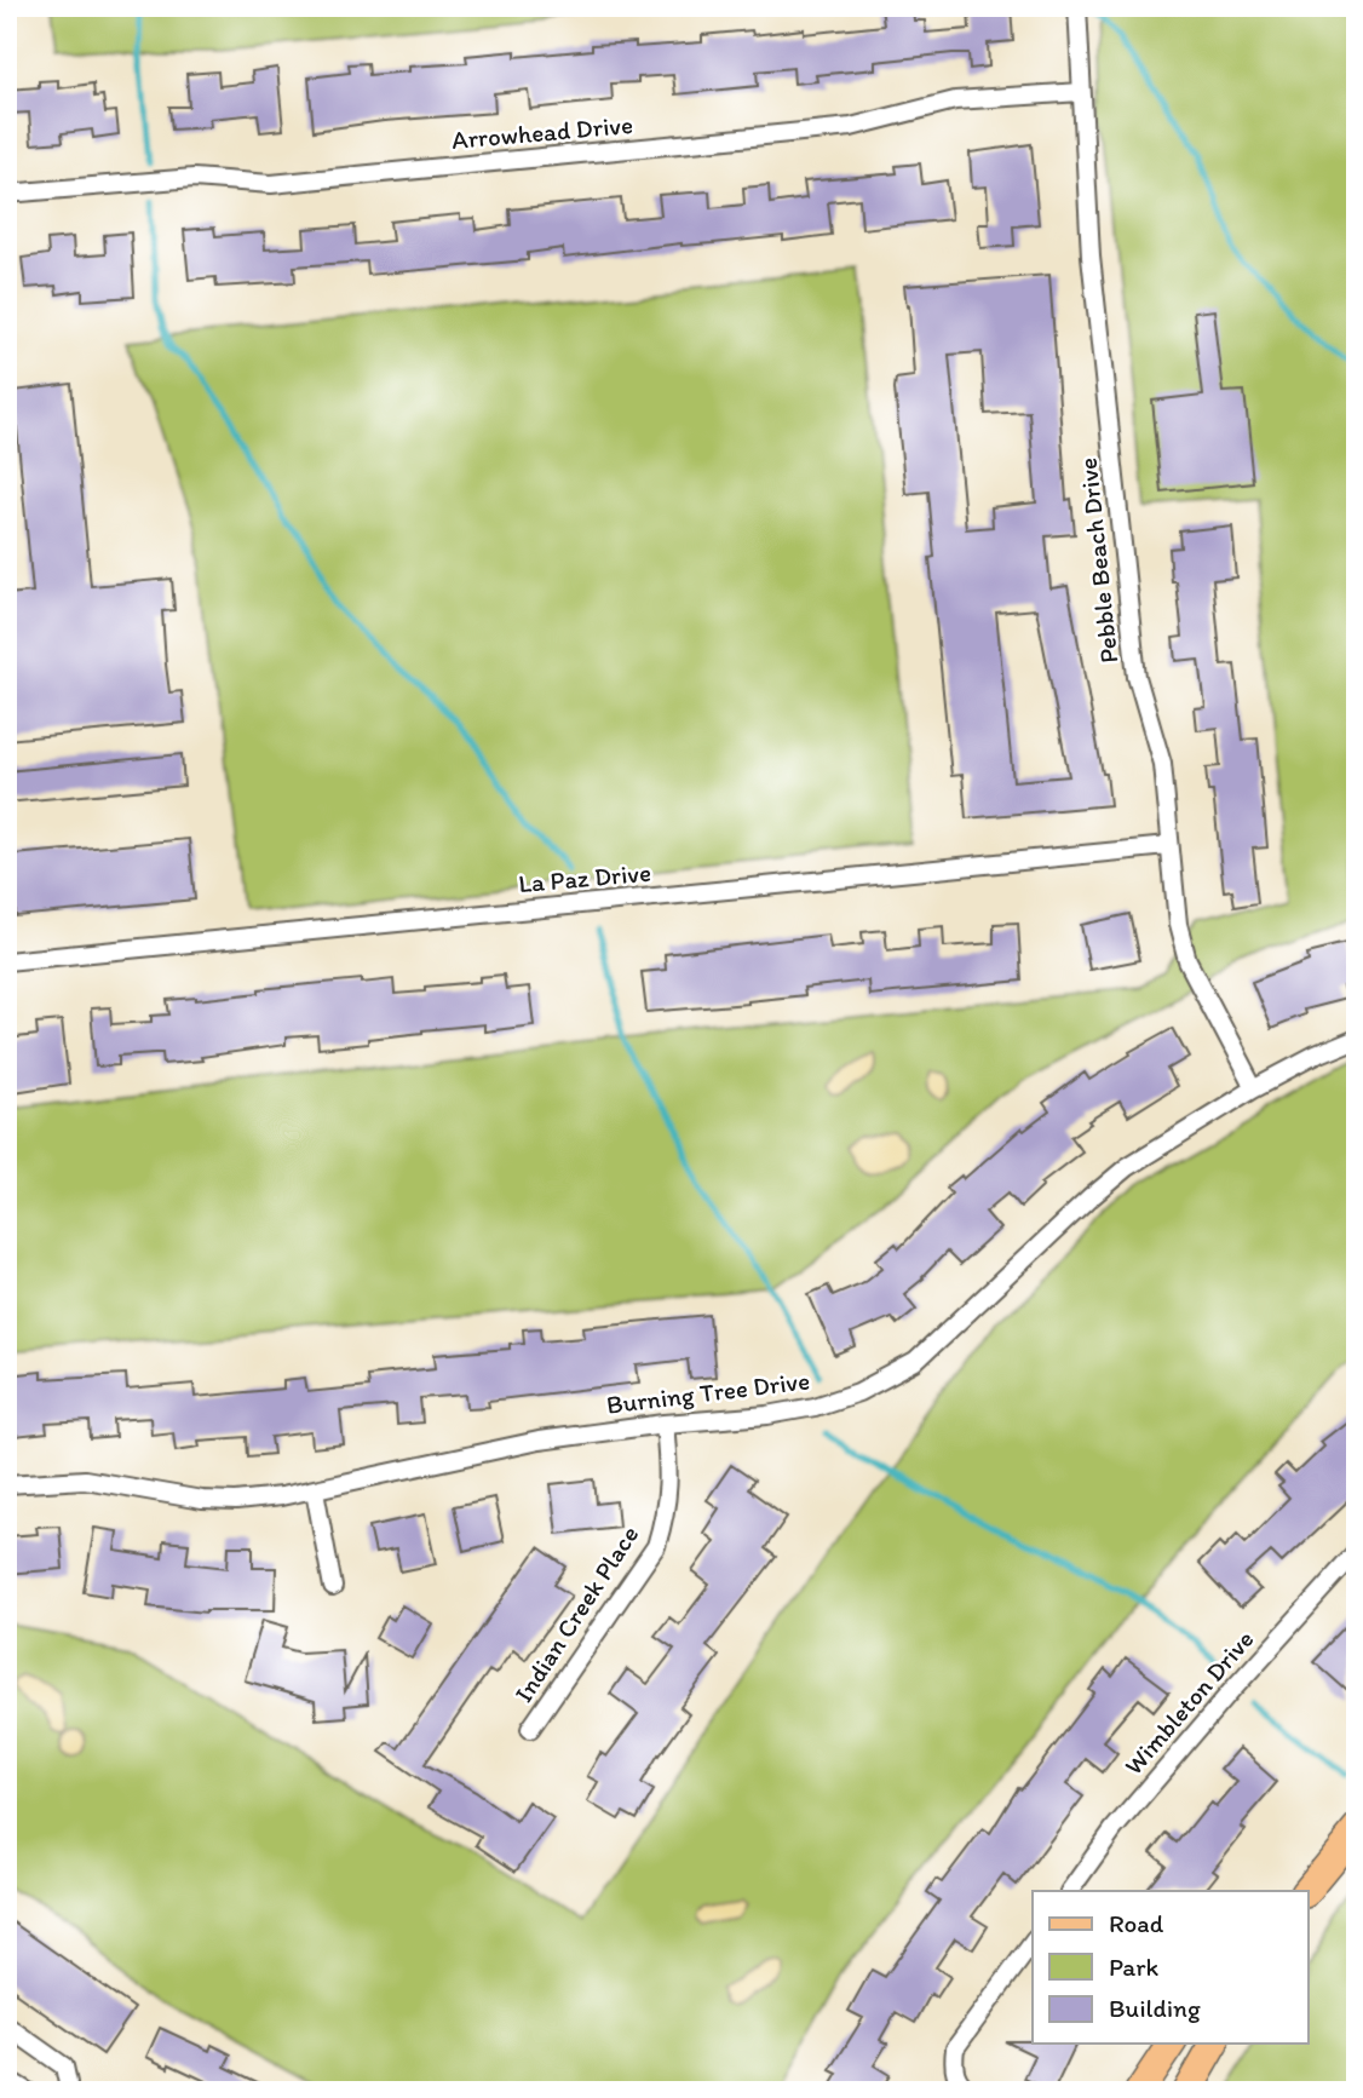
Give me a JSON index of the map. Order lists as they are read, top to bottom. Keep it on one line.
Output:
{"streets":{"street":["Arrowhead Drive","Pebble Beach Drive","La Paz Drive","Burning Tree Drive","Indian Creek Place","Wimbleton Drive"]},"crossings":[["Arrowhead Drive","Pebble Beach Drive"],["Pebble Beach Drive","La Paz Drive"],["Pebble Beach Drive","Burning Tree Drive"],["Burning Tree Drive","Indian Creek Place"]],"legend":["Road","Park","Building"]}
